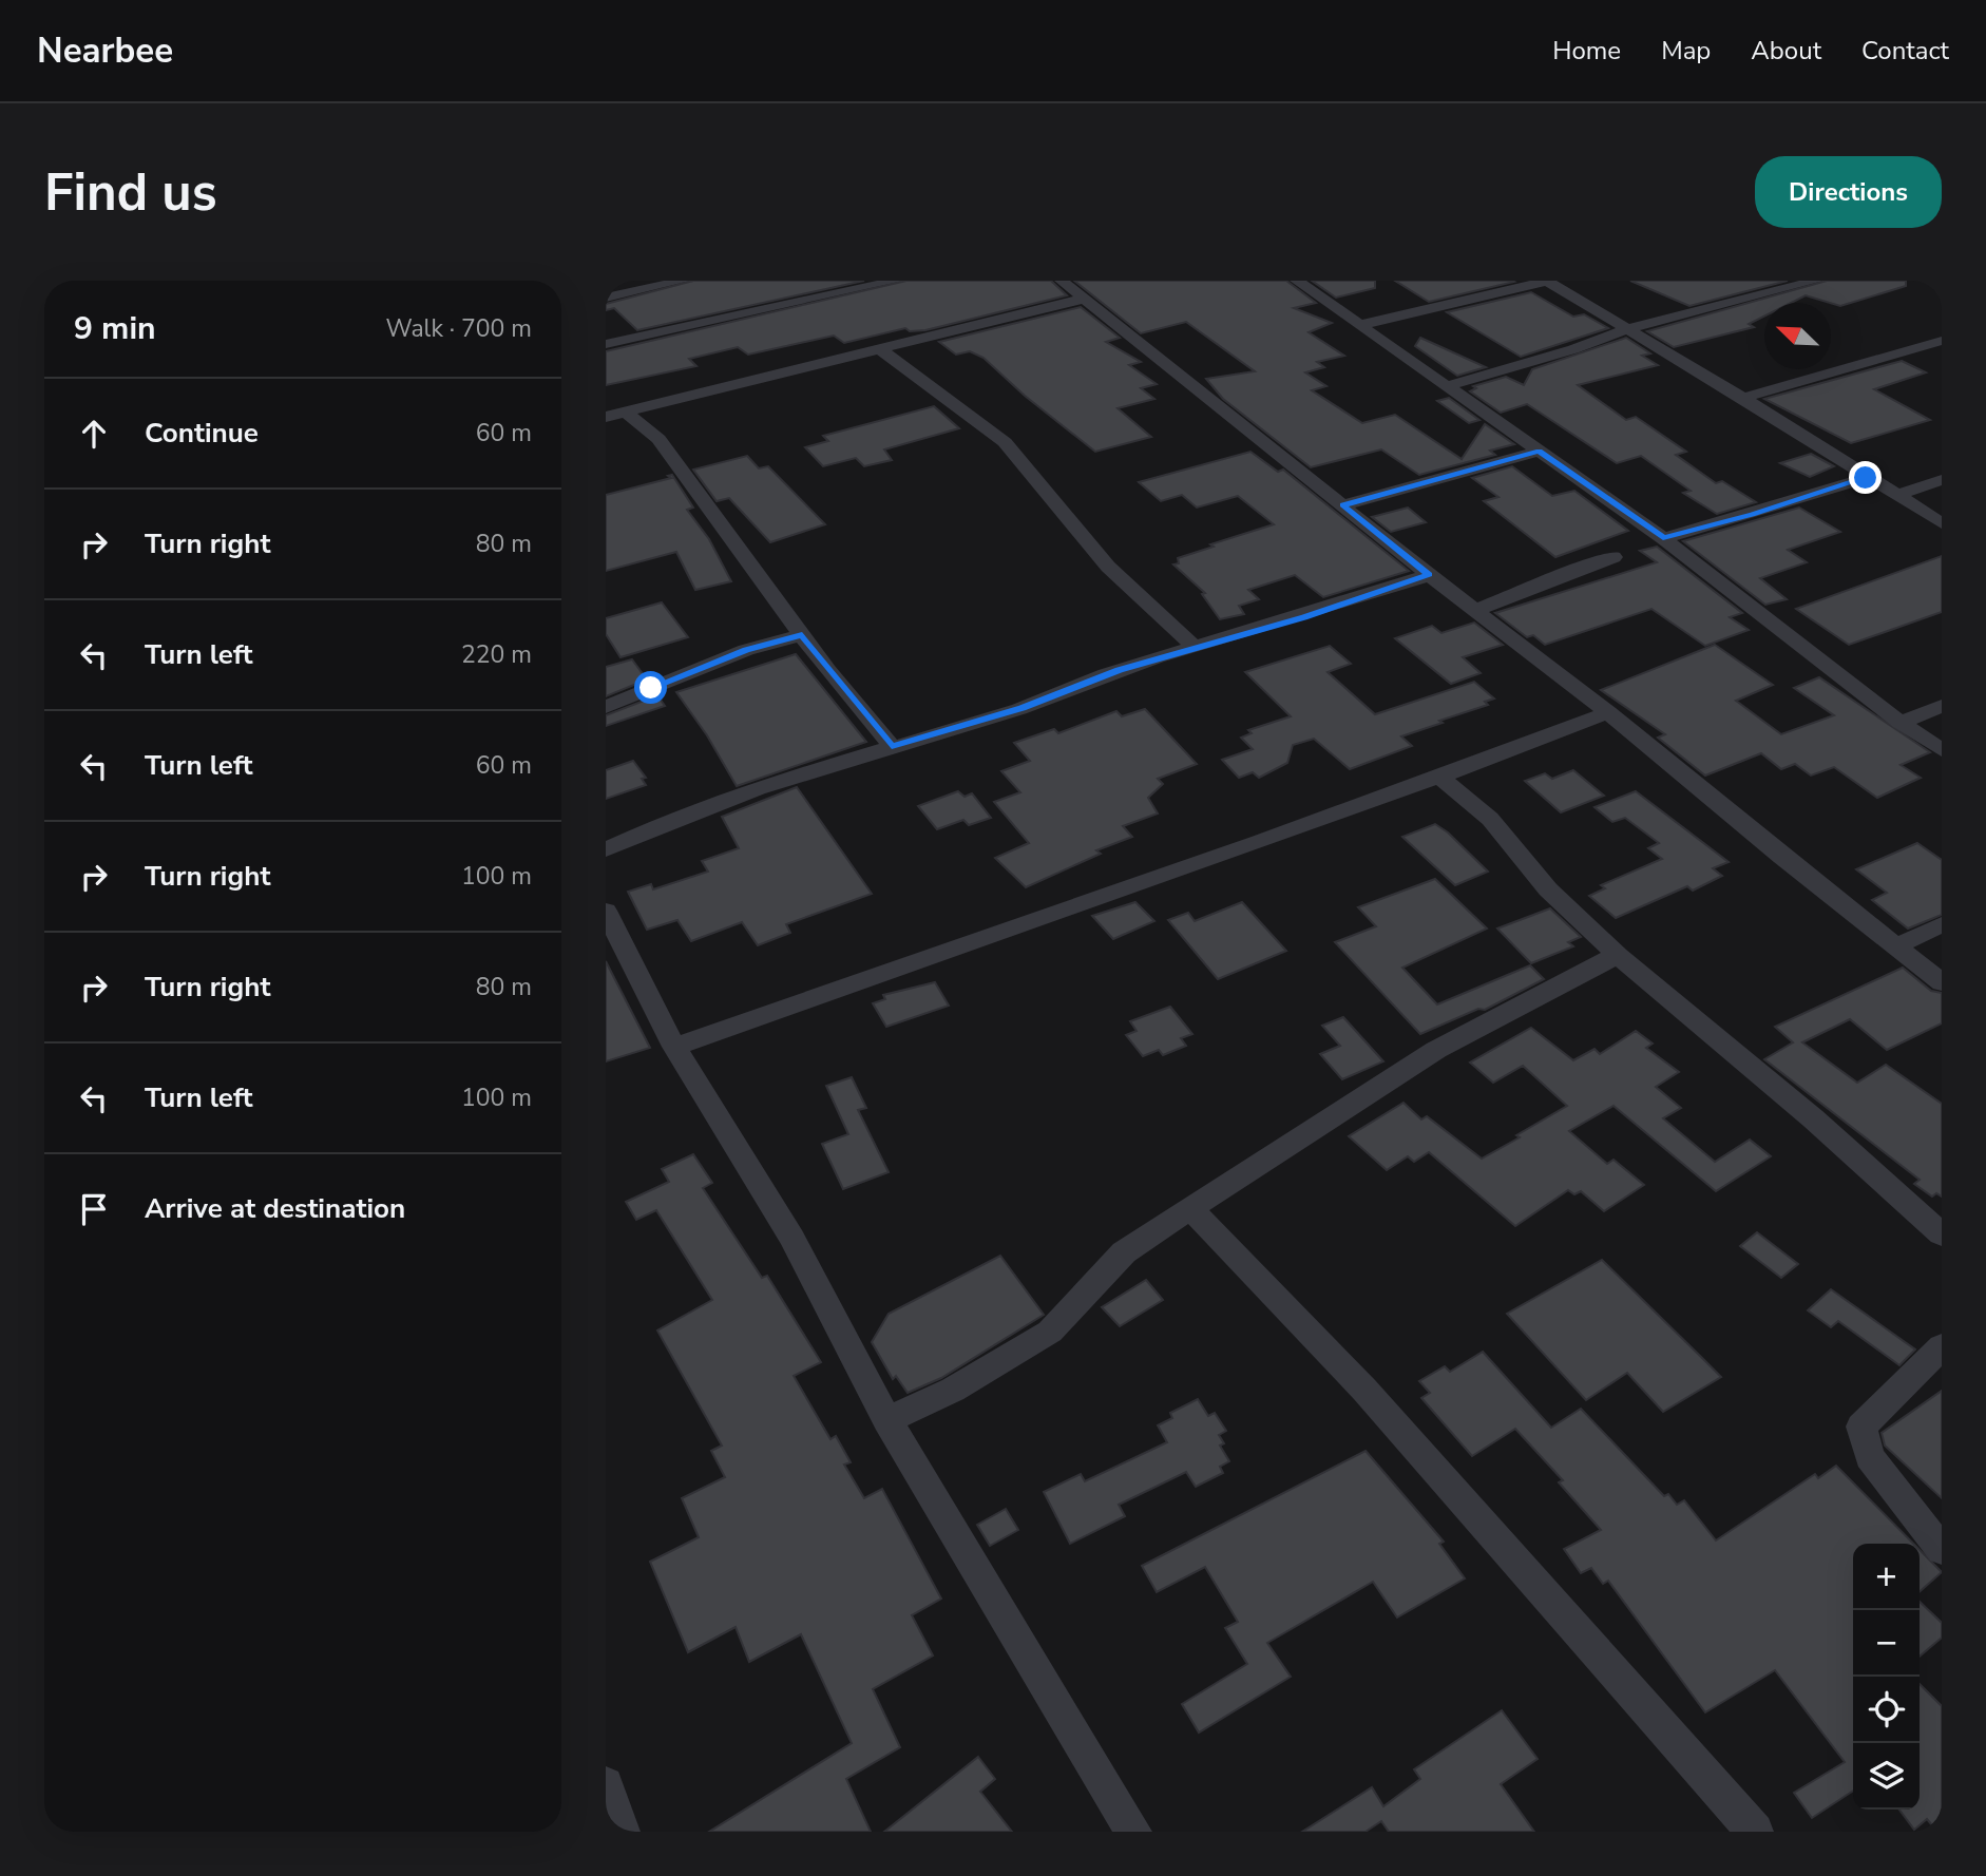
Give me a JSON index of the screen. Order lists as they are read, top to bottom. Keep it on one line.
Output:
{"north":"top left","page":{"header":"Nearbee","nav":["Home","Map","About","Contact"],"buttons":"Directions","title":"Find us","heading":["9 min","Walk · 700 m"],"list":[["Continue","60 m"],["Turn right","80 m"],["Turn left","220 m"],["Turn left","60 m"],["Turn right","100 m"],["Turn right","80 m"],["Turn left","100 m"],"Arrive at destination"],"map_buttons":["+","−"]}}
